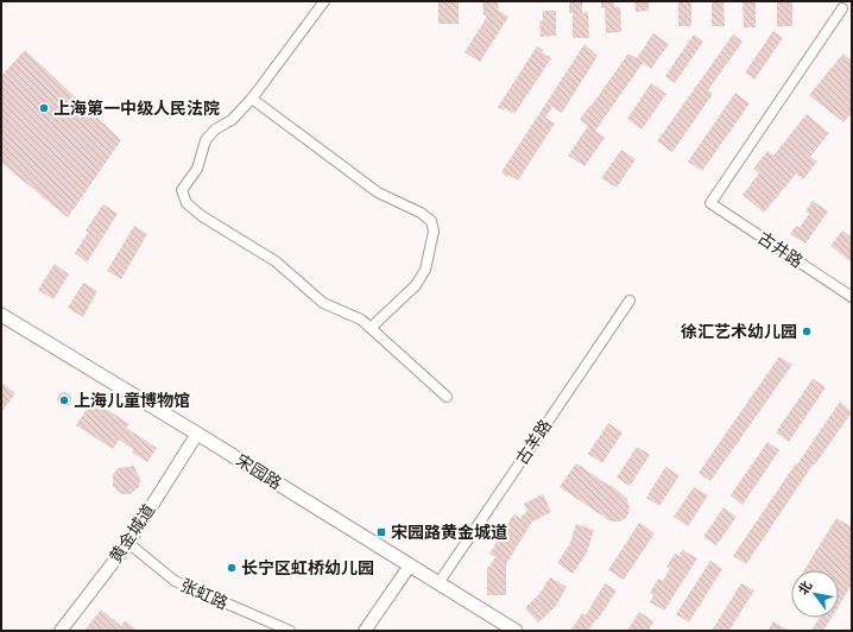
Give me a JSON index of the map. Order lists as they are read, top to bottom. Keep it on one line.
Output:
{"streets":{"main road":["宋园路"],"street":["古井路","古羊路","黄金城道","张虹路"]},"crossings":[["古羊路","宋园路"],["宋园路","黄金城道"],["黄金城道","张虹路"]],"places":{"other":["上海第一中级人民法院","徐汇艺术幼儿园","上海儿童博物馆","长宁区虹桥幼儿园"],"transit":["宋园路黄金城道"]},"north":"top left"}
